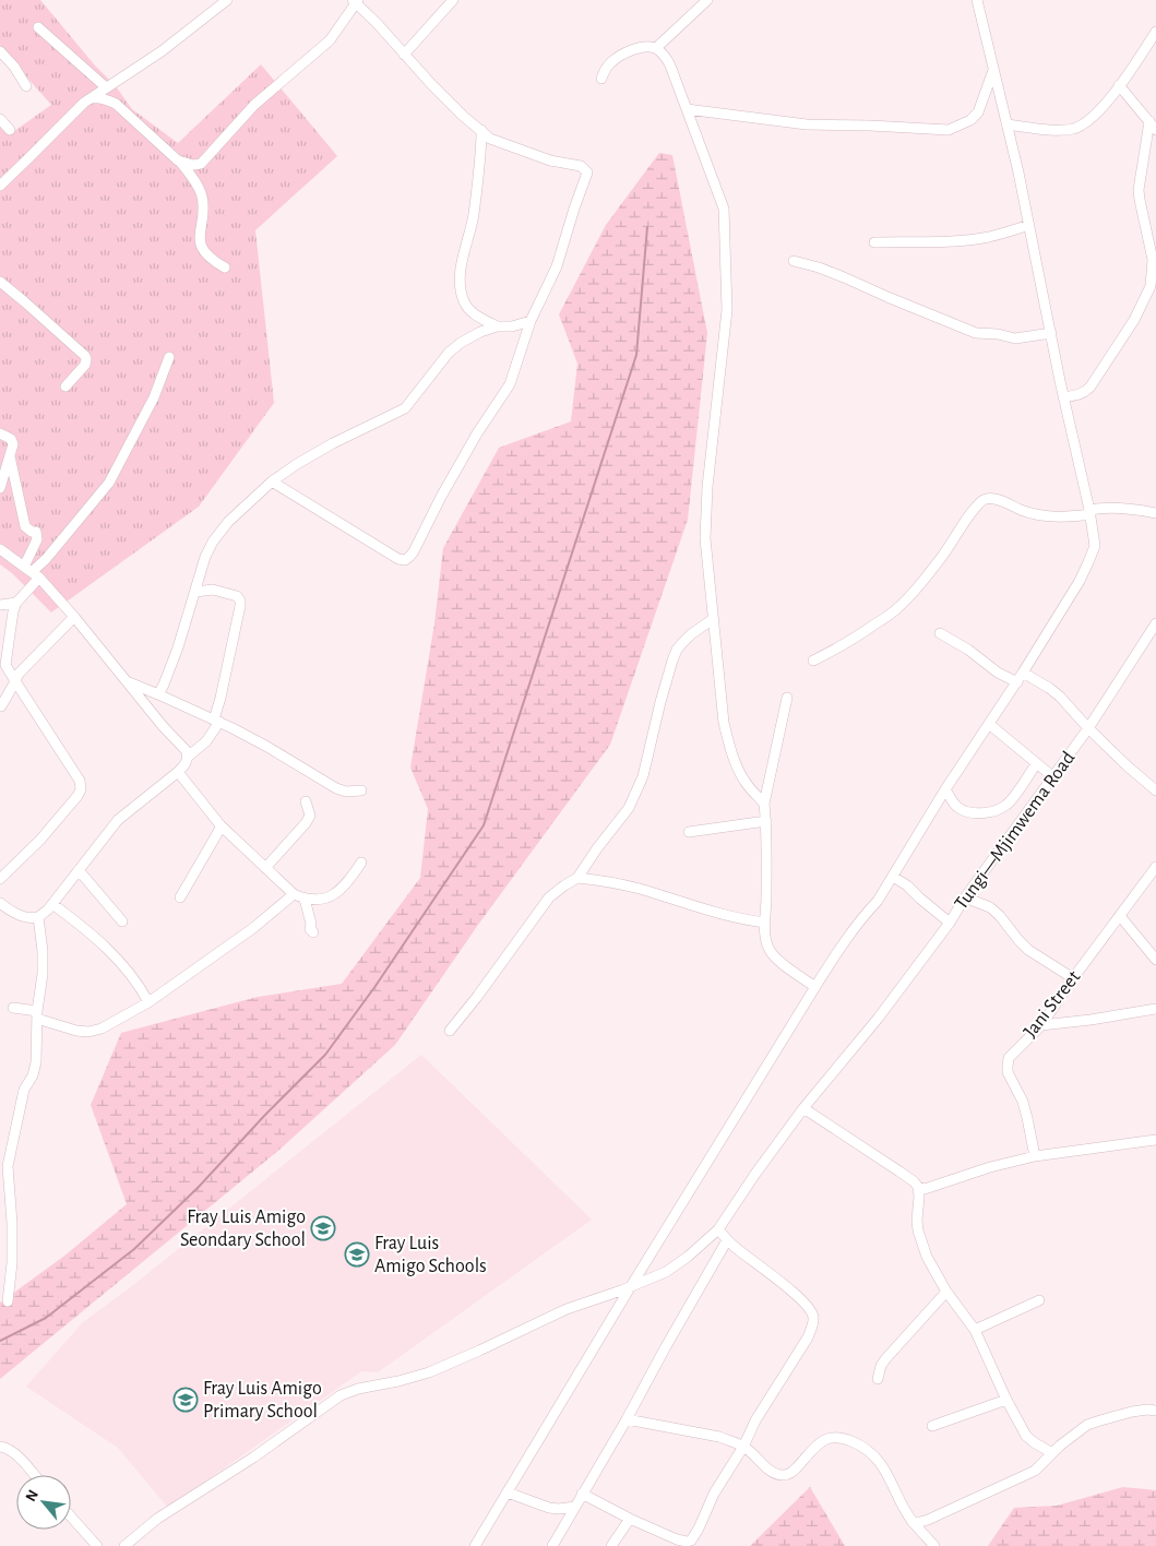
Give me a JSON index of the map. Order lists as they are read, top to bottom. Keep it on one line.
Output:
{"streets":{"street":["Tungi—Mjimwema Road","Jani Street"]},"places":{"school or university":["Fray Luis Amigo Seondary School","Fray Luis Amigo Schools","Fray Luis Amigo Primary School"]},"north":"top left"}
